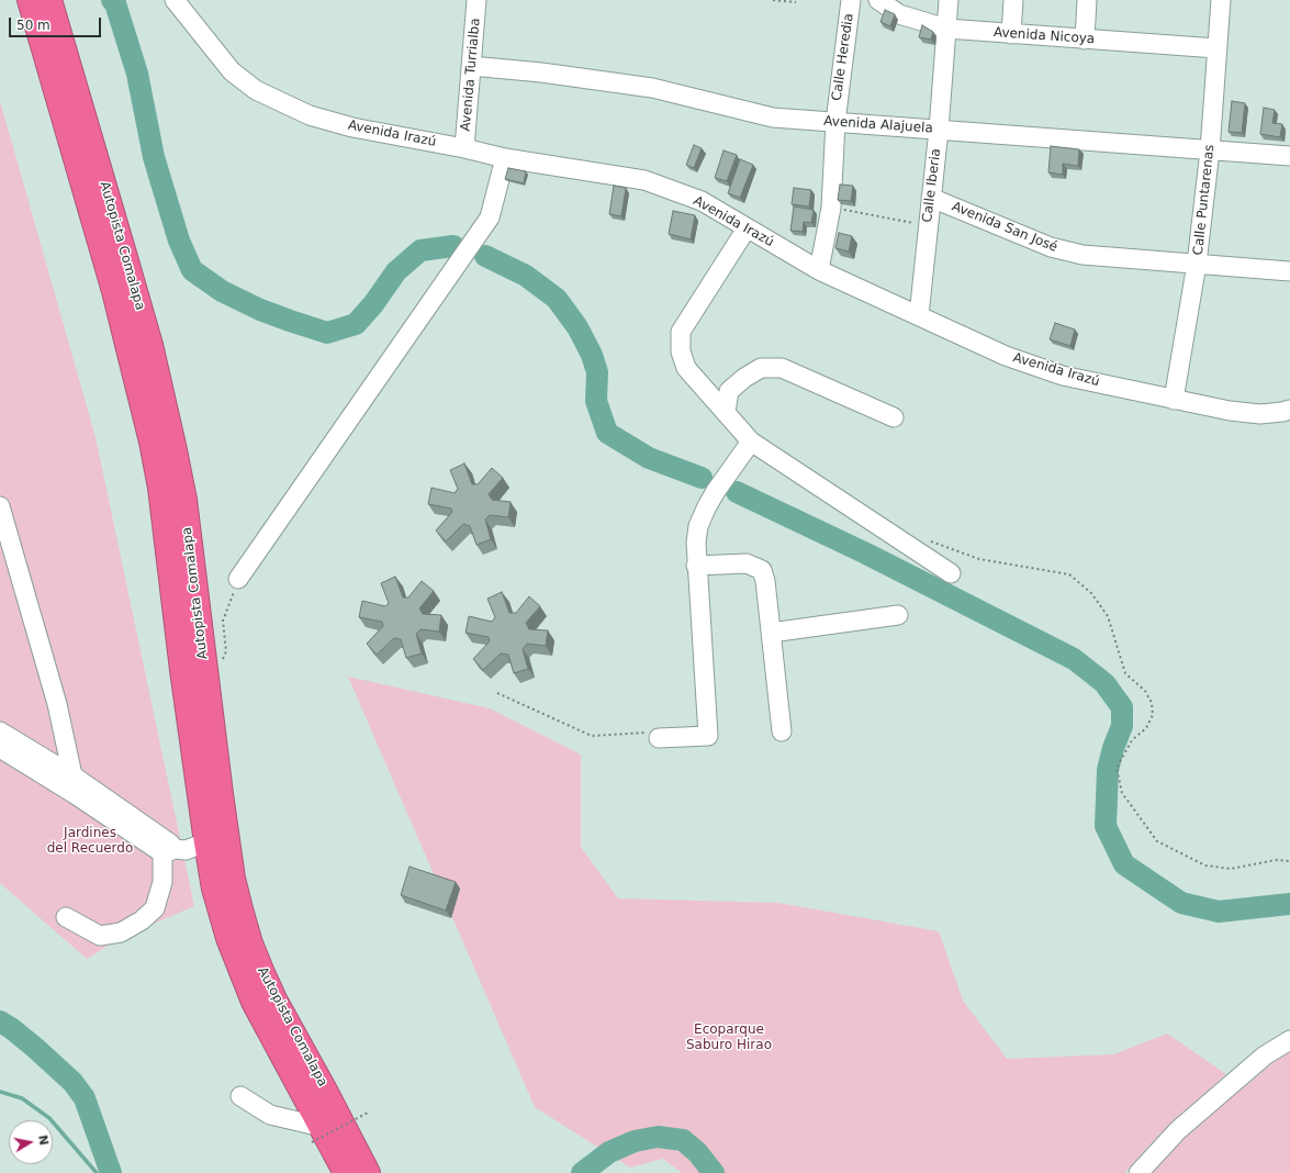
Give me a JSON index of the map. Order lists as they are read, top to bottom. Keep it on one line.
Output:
{"streets":{"highway":["Autopista Comalapa"],"street":["Avenida Nicoya","Calle Heredia","Avenida Turrialba","Avenida Alajuela","Avenida Irazú","Calle Iberia","Calle Puntarenas","Avenida San José"]},"crossings":[["Avenida Nicoya","Calle Iberia"],["Avenida Nicoya","Calle Puntarenas"],["Calle Heredia","Avenida Alajuela"],["Calle Heredia","Avenida Irazú"],["Avenida Turrialba","Avenida Alajuela"],["Avenida Turrialba","Avenida Irazú"],["Avenida Alajuela","Calle Iberia"],["Avenida Alajuela","Calle Puntarenas"],["Avenida Irazú","Calle Iberia"],["Avenida Irazú","Calle Puntarenas"],["Calle Iberia","Avenida San José"],["Calle Puntarenas","Avenida San José"]],"parks":["Jardines del Recuerdo","Ecoparque Saburo Hirao"],"scale_bar":"50 m","north":"right"}
